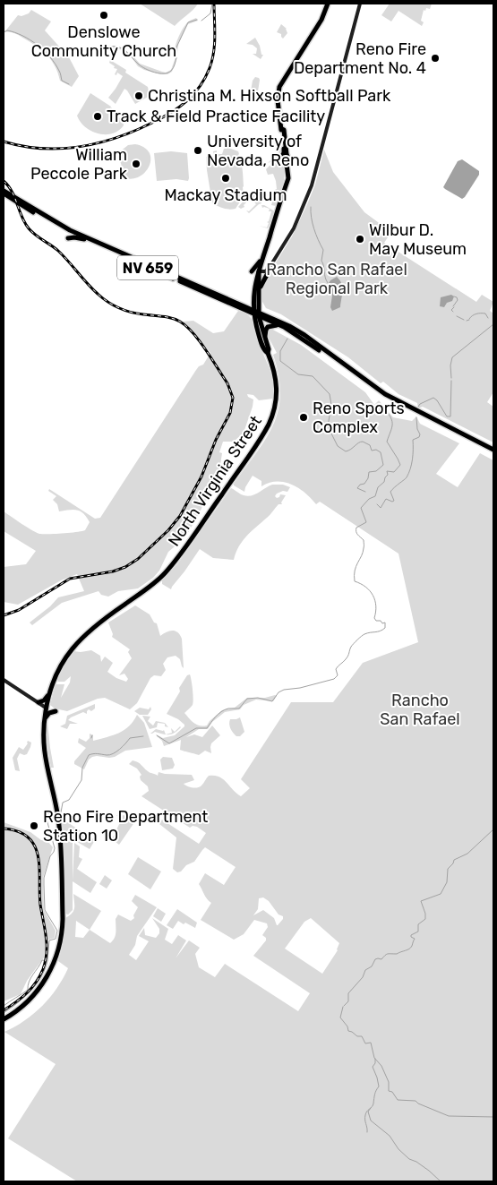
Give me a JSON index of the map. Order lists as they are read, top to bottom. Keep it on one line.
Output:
{"streets":{"main road":["NV 659","North Virginia Street"]},"crossings":[["NV 659","North Virginia Street"]],"parks":["Rancho San Rafael Regional Park","Rancho San Rafael"],"places":["Denslowe Community Church","Reno Fire Department No. 4","Christina M. Hixson Softball Park","Track & Field Practice Facility","University of Nevada, Reno","William Peccole Park","Mackay Stadium","Wilbur D. May Museum","Reno Sports Complex","Reno Fire Department Station 10"]}
